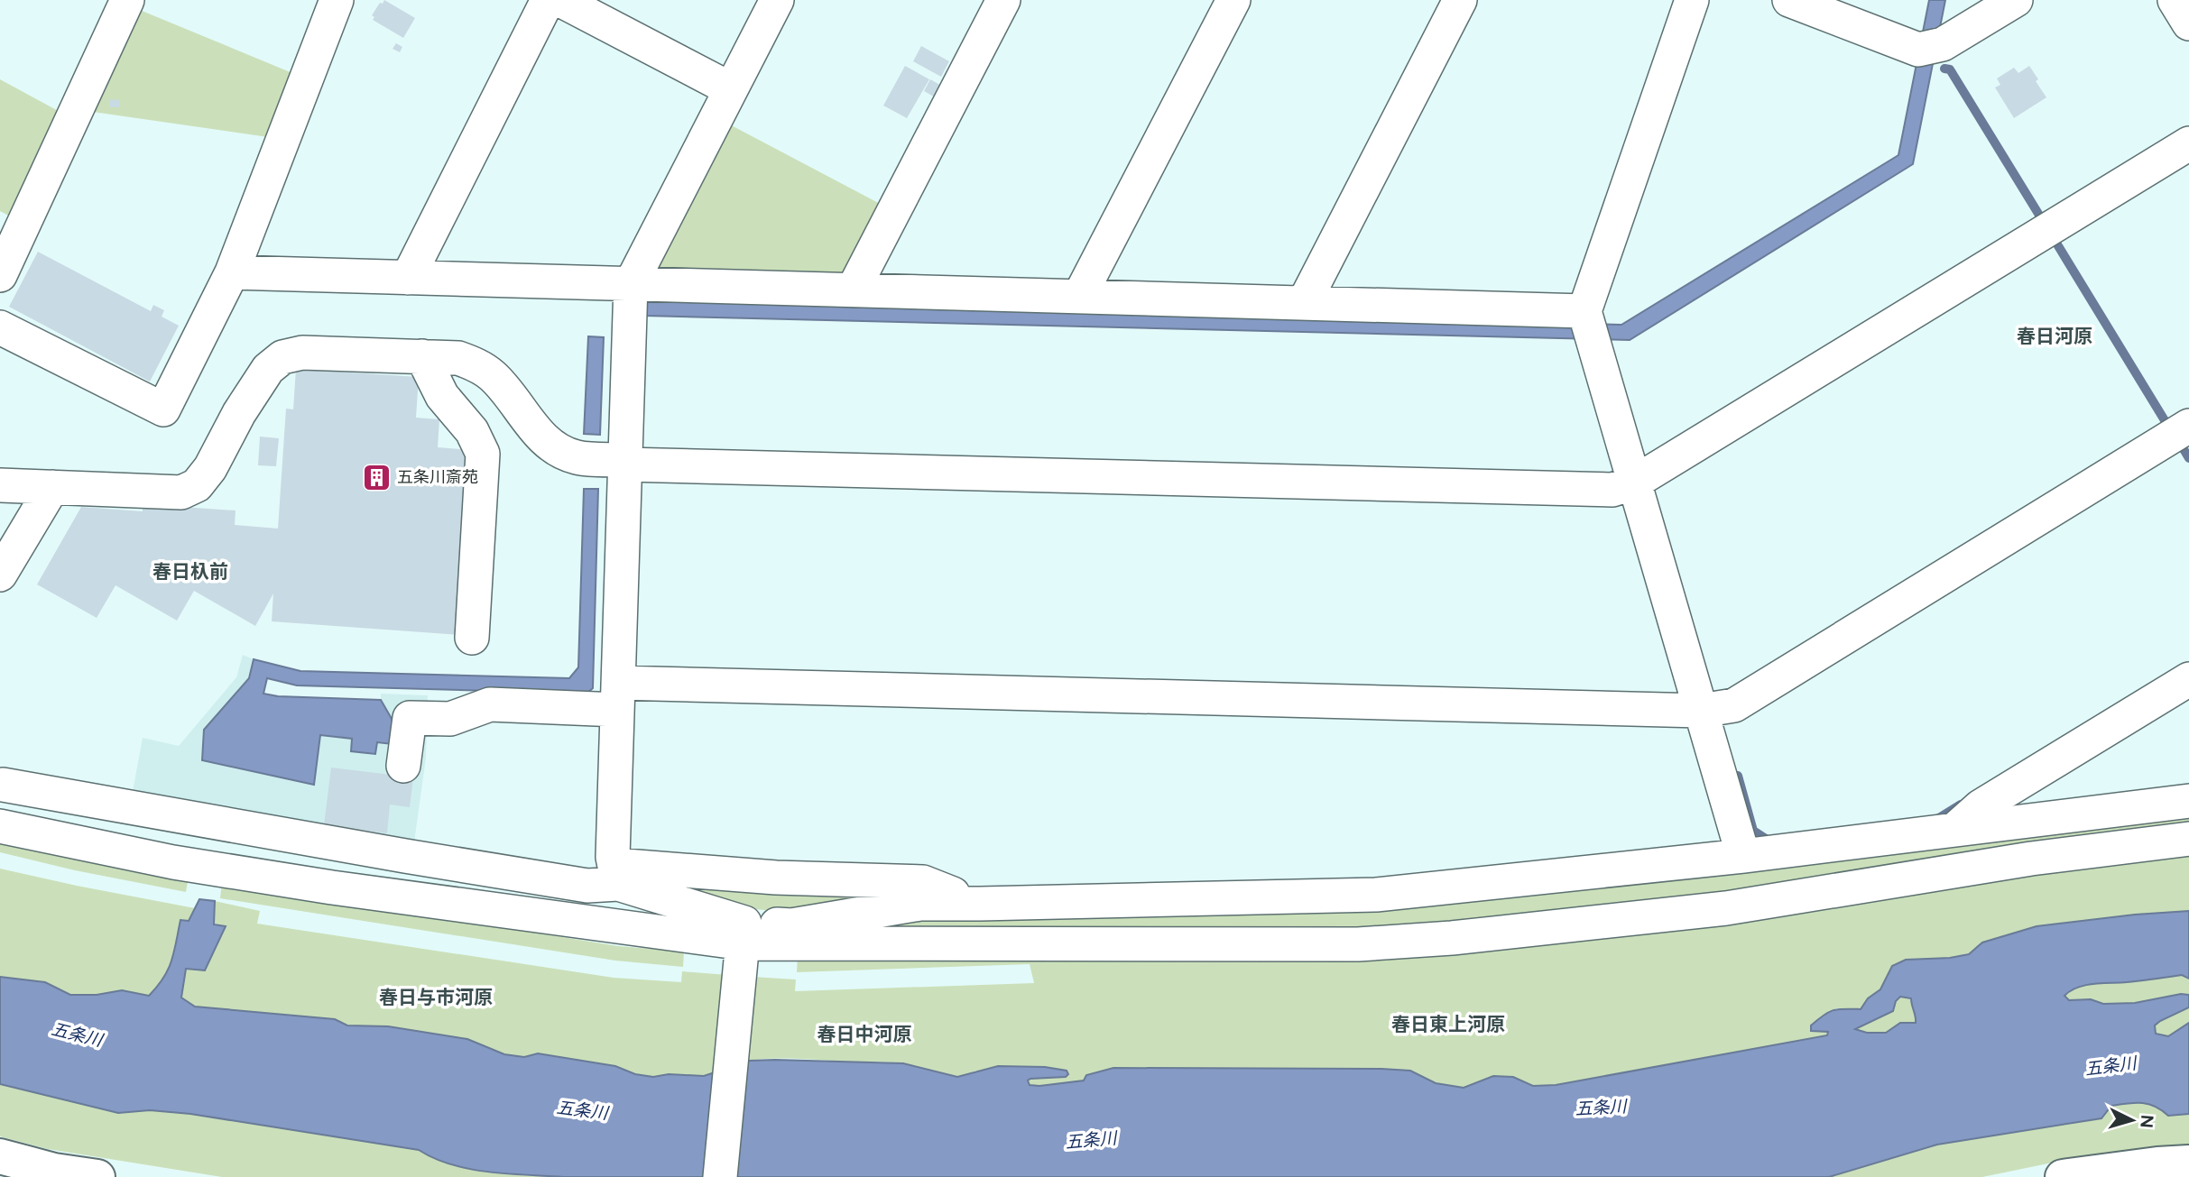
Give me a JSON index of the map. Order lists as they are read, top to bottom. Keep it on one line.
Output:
{"districts":["春日河原","春日杁前","春日与市河原","春日東上河原","春日中河原"],"water":["五条川"],"places":{"building":["五条川斎苑"]},"north":"right"}
